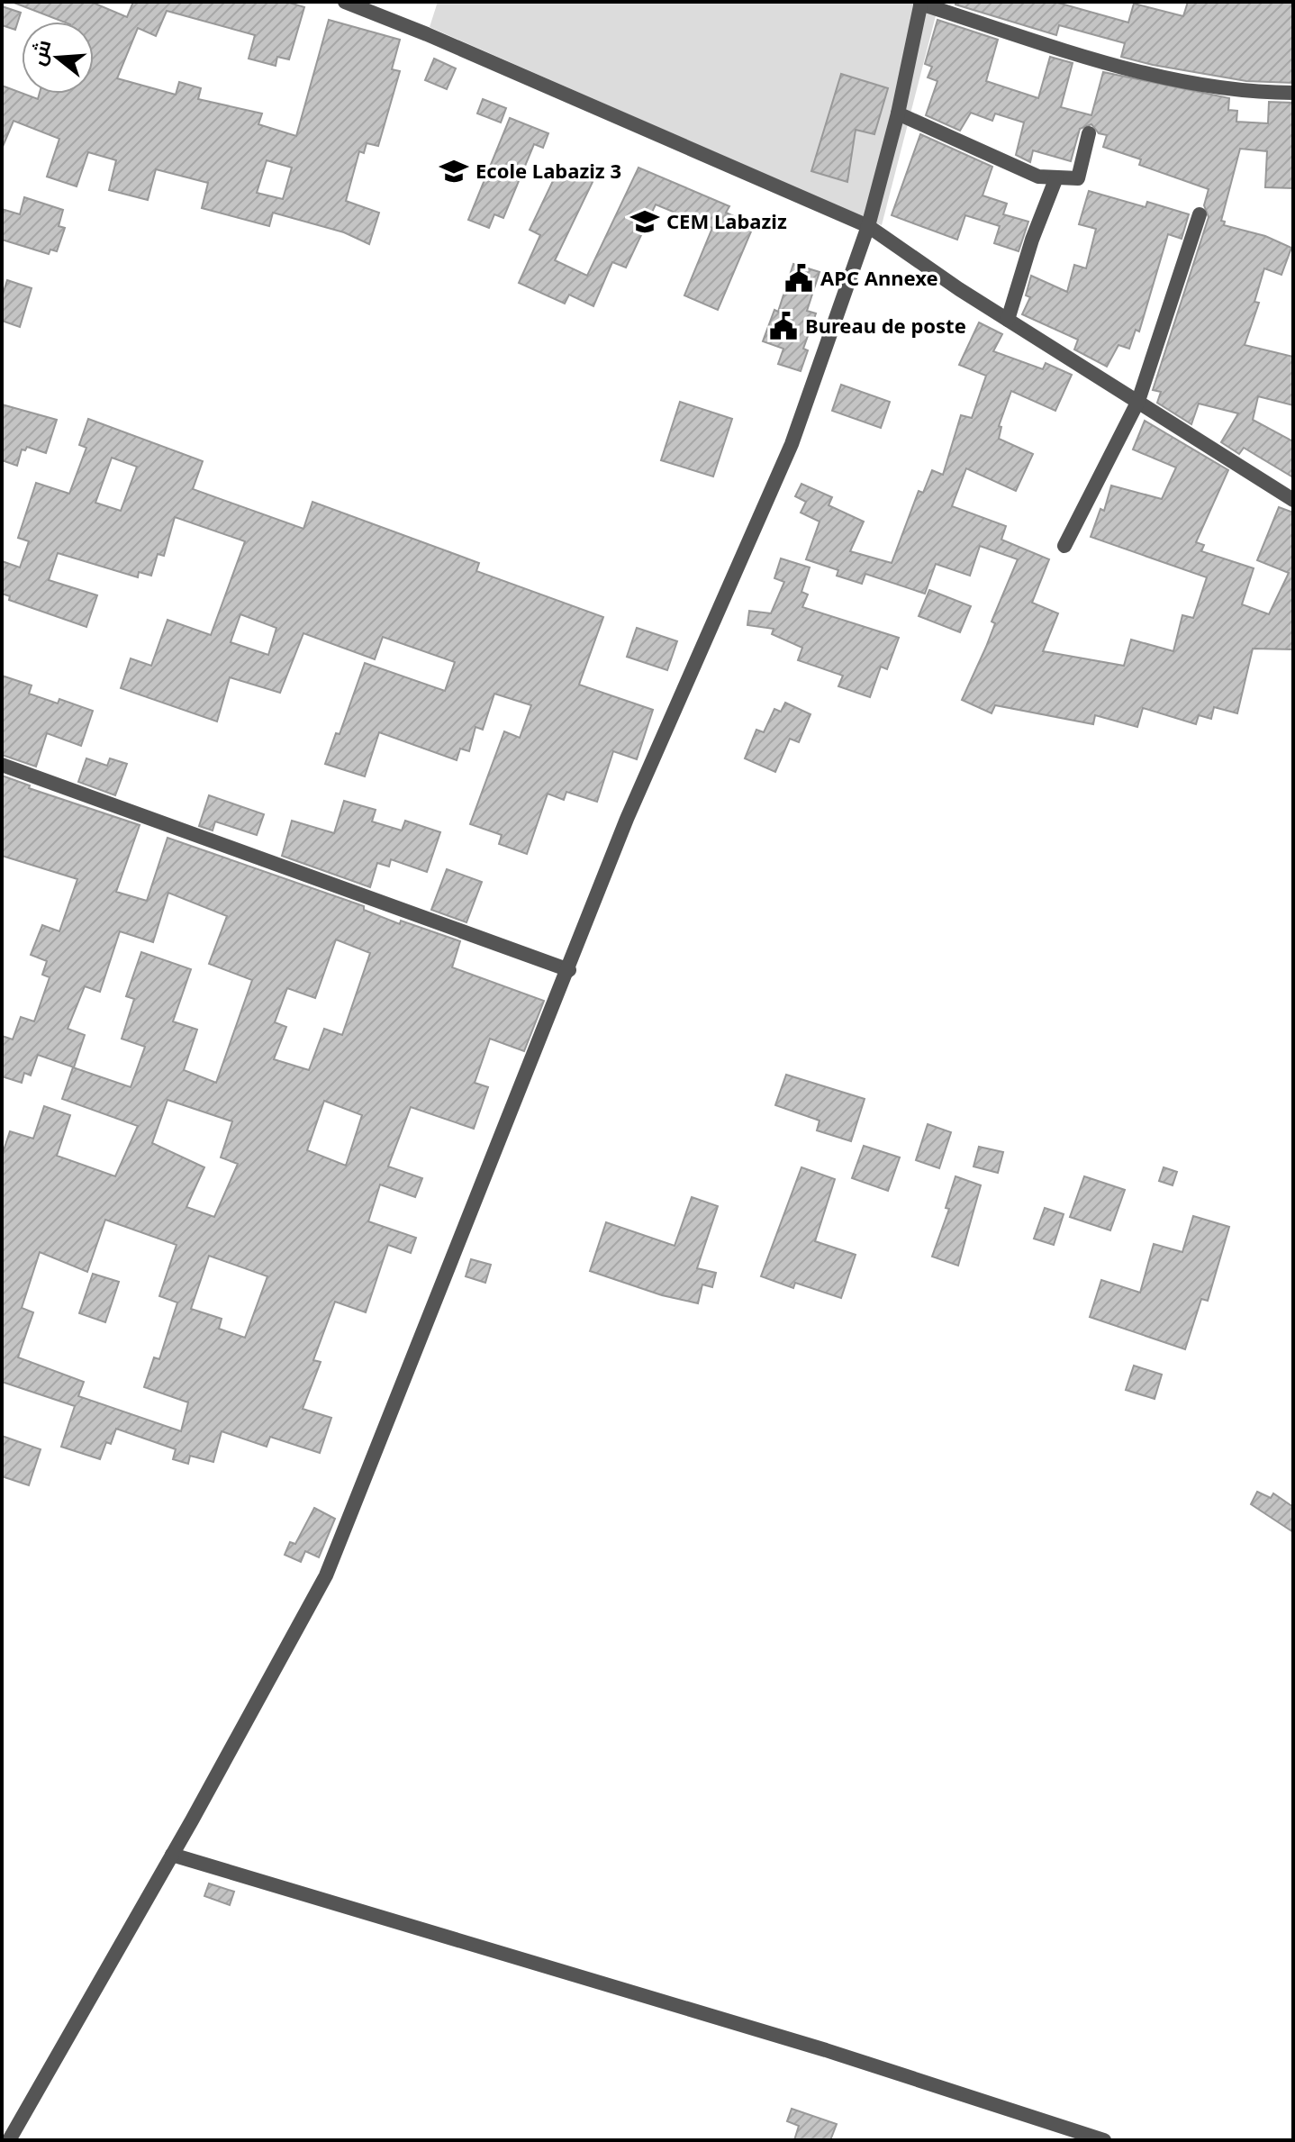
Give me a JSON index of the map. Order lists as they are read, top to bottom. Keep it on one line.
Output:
{"places":{"school or university":["Ecole Labaziz 3","CEM Labaziz"],"public building":["APC Annexe","Bureau de poste"]},"north":"left"}
